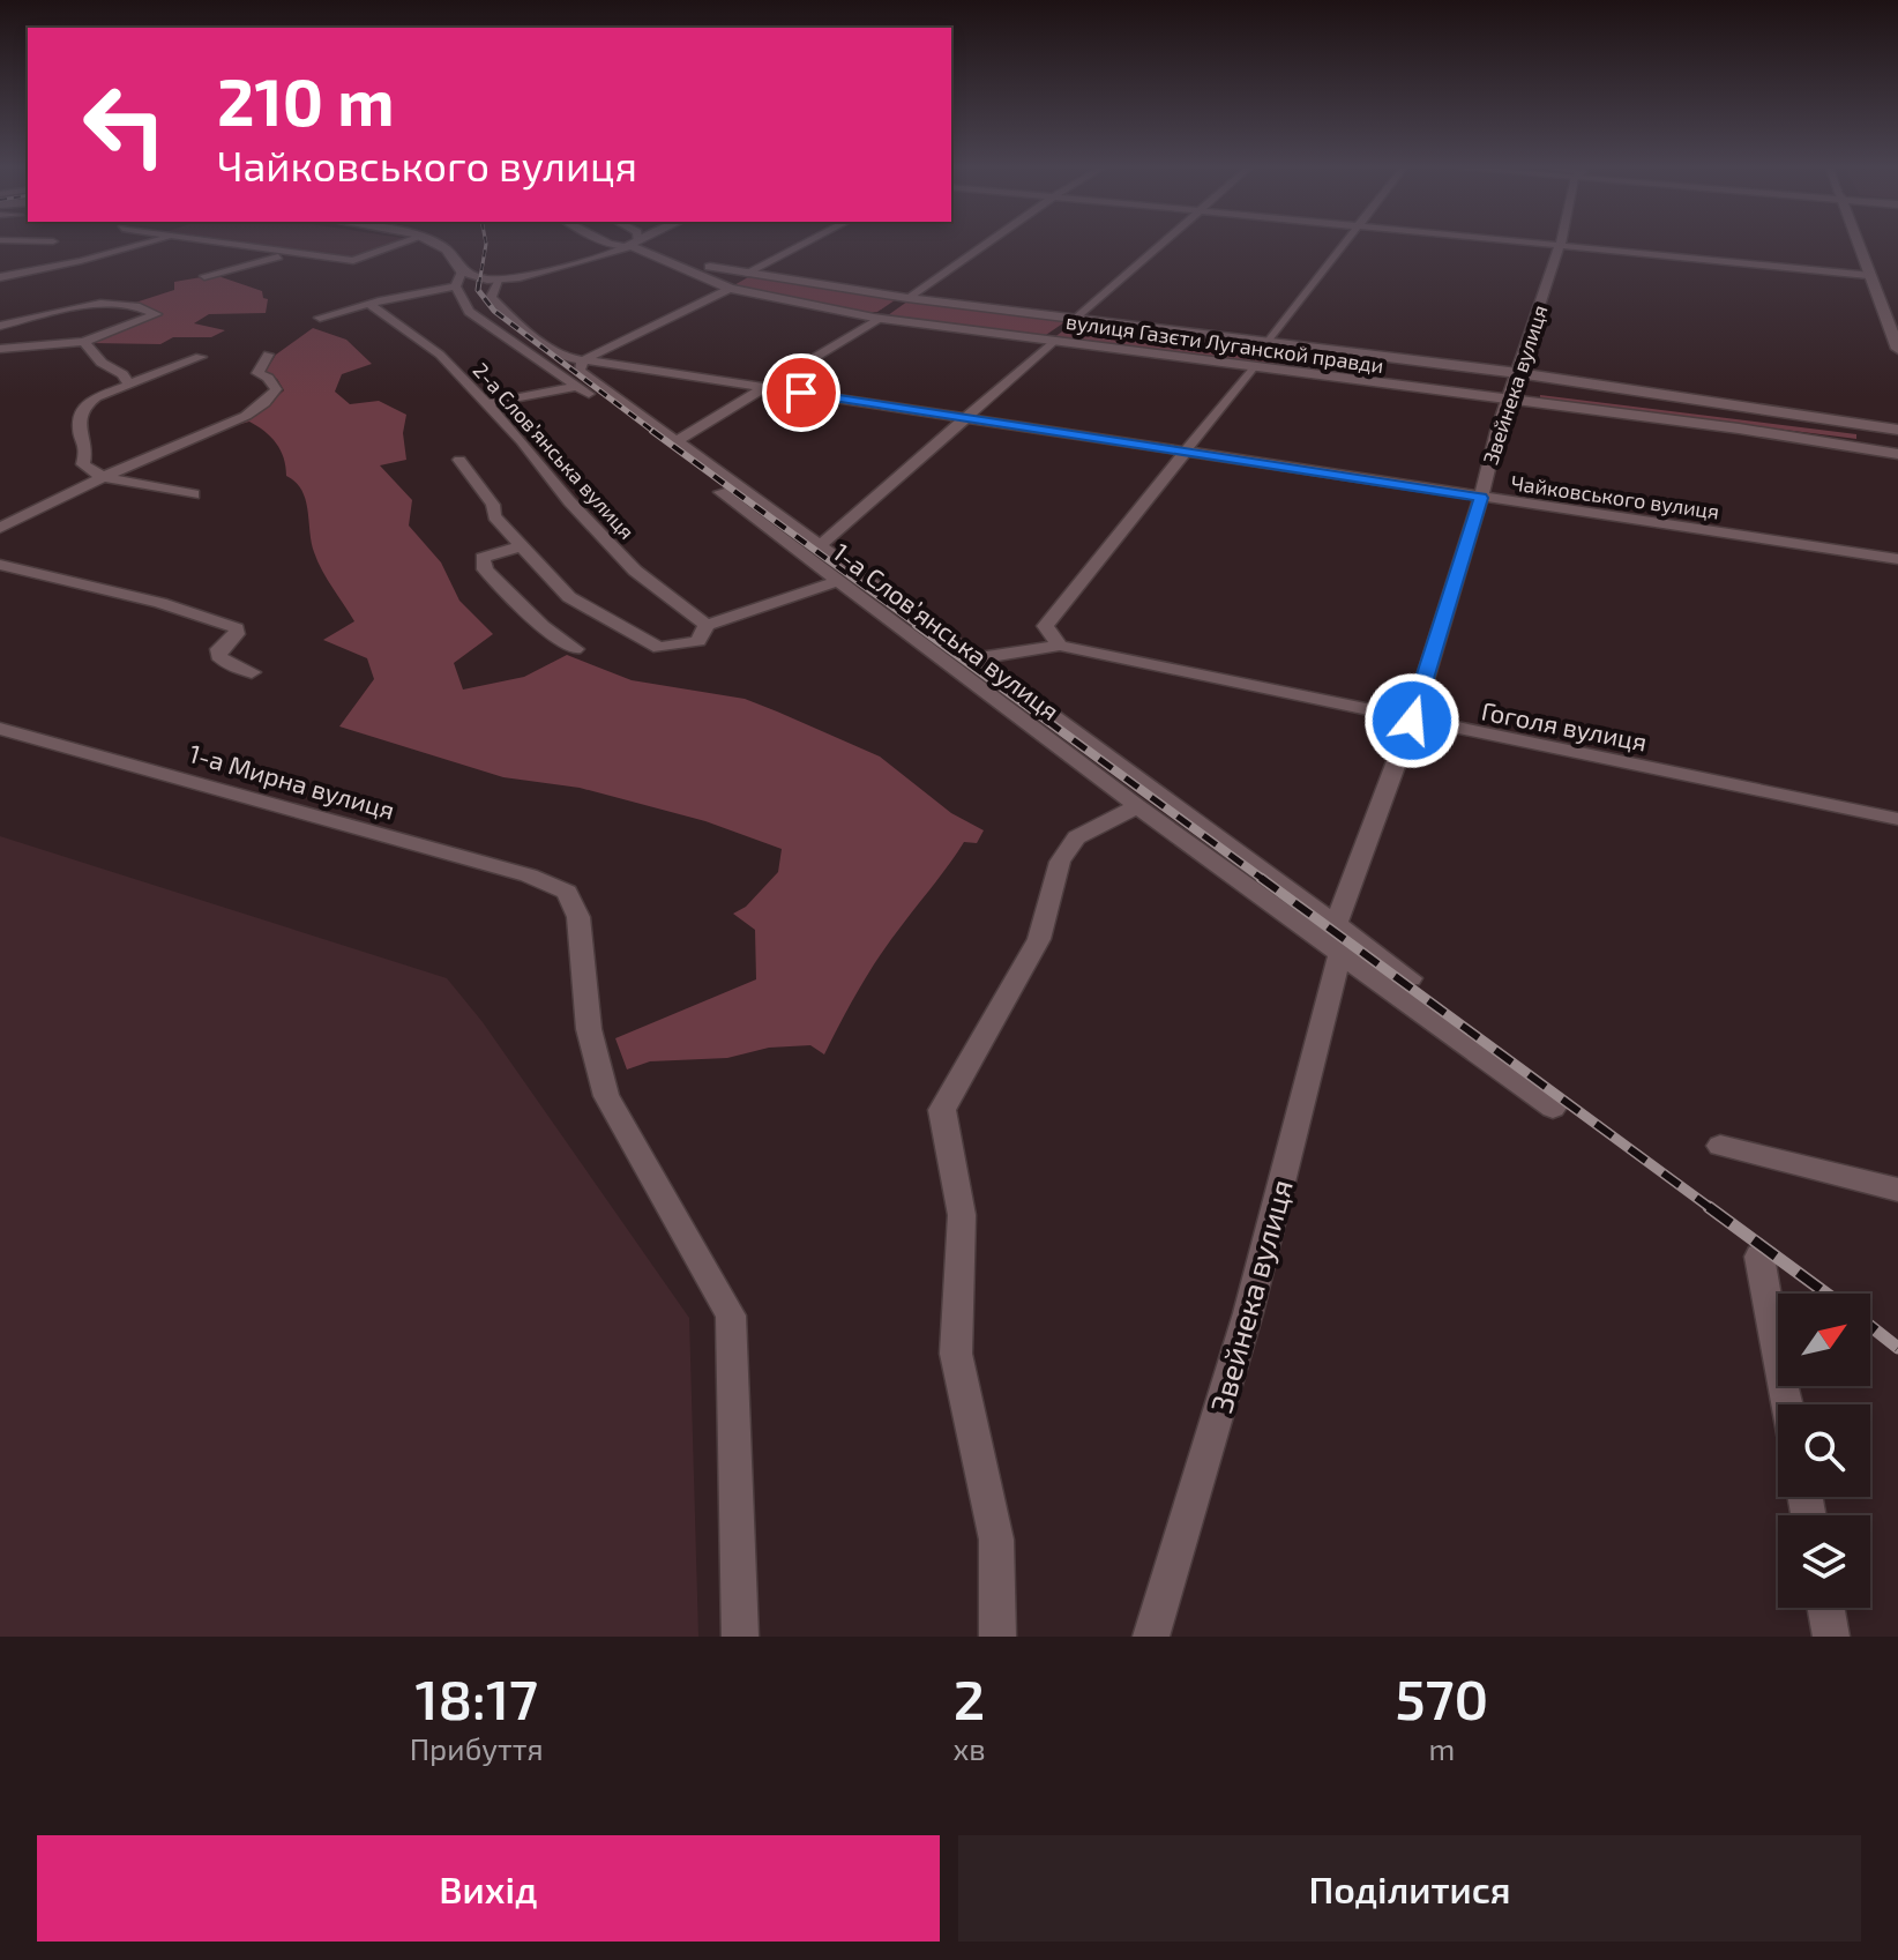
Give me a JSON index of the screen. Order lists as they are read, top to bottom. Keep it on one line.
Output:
{"streets":{"street":["вулиця Газєти Луганской правди","Звейнека вулиця","2-а Слов’янська вулиця","Чайковського вулиця","1-а Слов’янська вулиця","Гоголя вулиця","1-а Мирна вулиця"]},"crossings":[["вулиця Газєти Луганской правди","Звейнека вулиця"],["Звейнека вулиця","Чайковського вулиця"],["Звейнека вулиця","1-а Слов’янська вулиця"],["Звейнека вулиця","Гоголя вулиця"]],"north":"top right","page":{"turn":["210 m","Чайковського вулиця"],"eta":["18:17","Прибуття","2","хв","570","m"],"buttons":["Вихід","Поділитися"]}}
